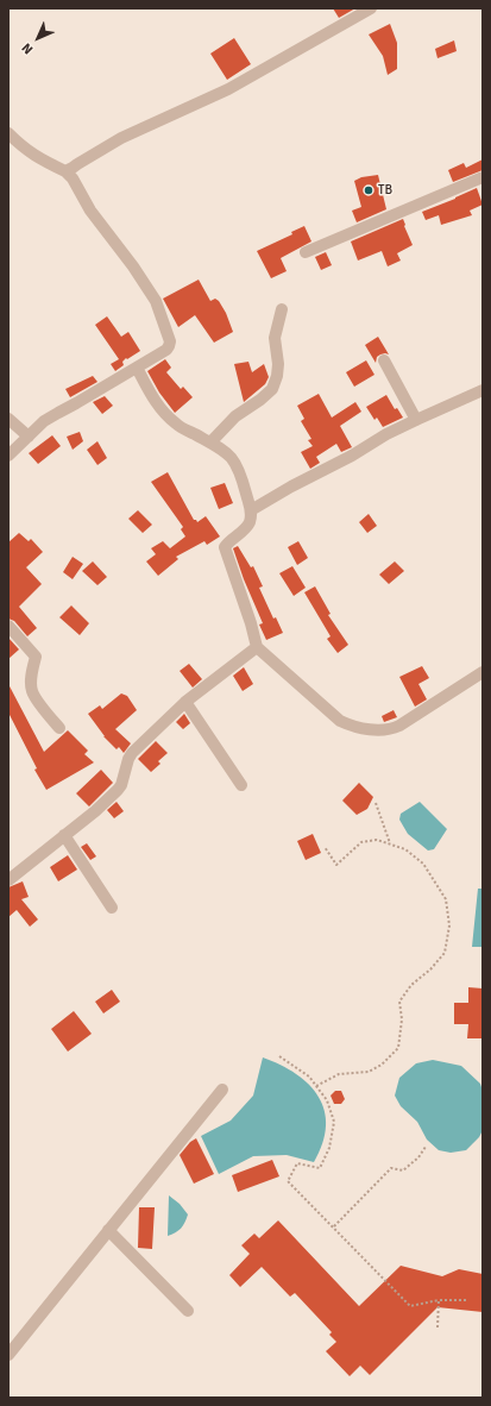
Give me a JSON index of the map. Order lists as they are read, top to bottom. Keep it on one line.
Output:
{"places":["TB"],"north":"bottom left"}
